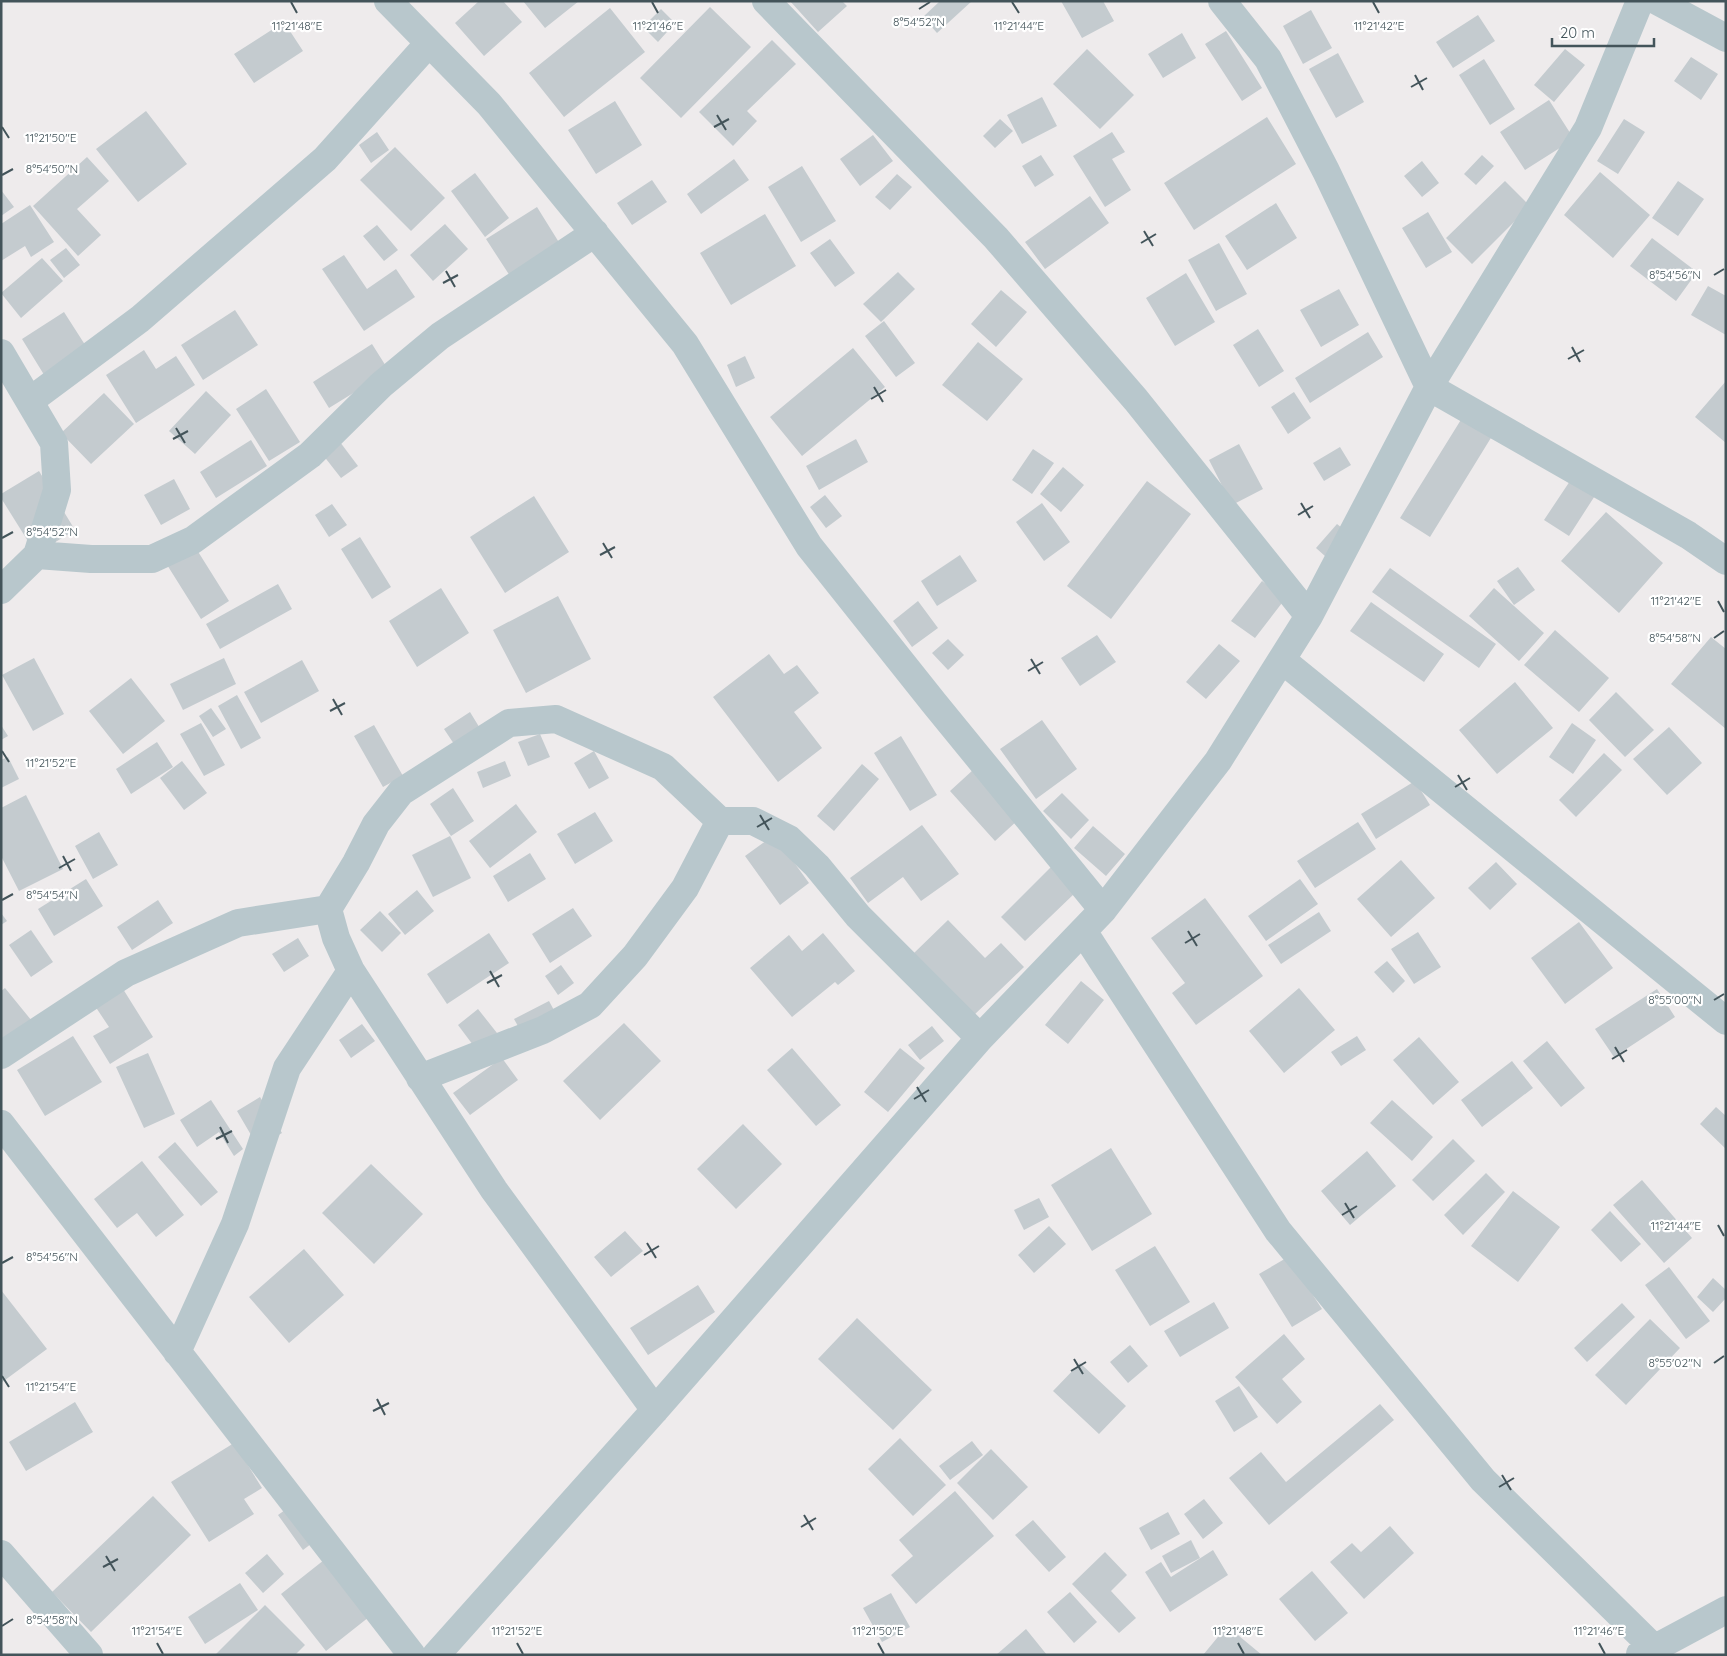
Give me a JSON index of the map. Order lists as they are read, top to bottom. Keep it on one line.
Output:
{"scale_bar":"20 m","coordinates":["8°54'52\"N","11°21'48\"E","11°21'46\"E","11°21'44\"E","11°21'42\"E","11°21'50\"E","8°54'50\"N","8°54'56\"N","8°54'58\"N","11°21'52\"E","8°54'54\"N","8°55'00\"N","8°55'02\"N","11°21'54\"E"]}
